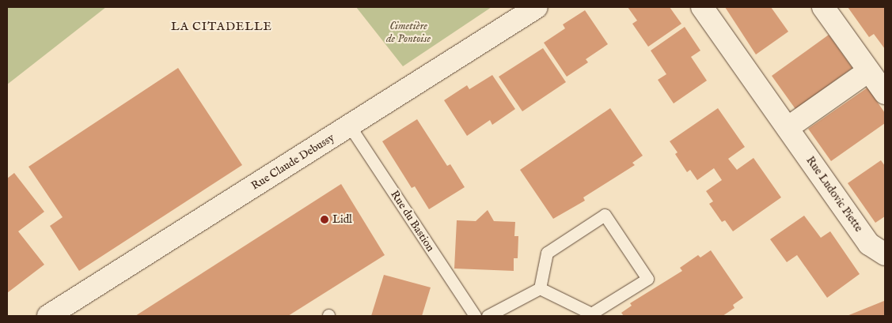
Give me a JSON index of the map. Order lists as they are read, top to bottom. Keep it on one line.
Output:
{"streets":{"street":["Rue Claude Debussy","Rue Ludovic Piette"],"lane":["Rue du Bastion"]},"crossings":[["Rue Claude Debussy","Rue du Bastion"]],"districts":["LA CITADELLE"],"parks":["Cimetière de Pontoise"],"places":["Lidl"]}
